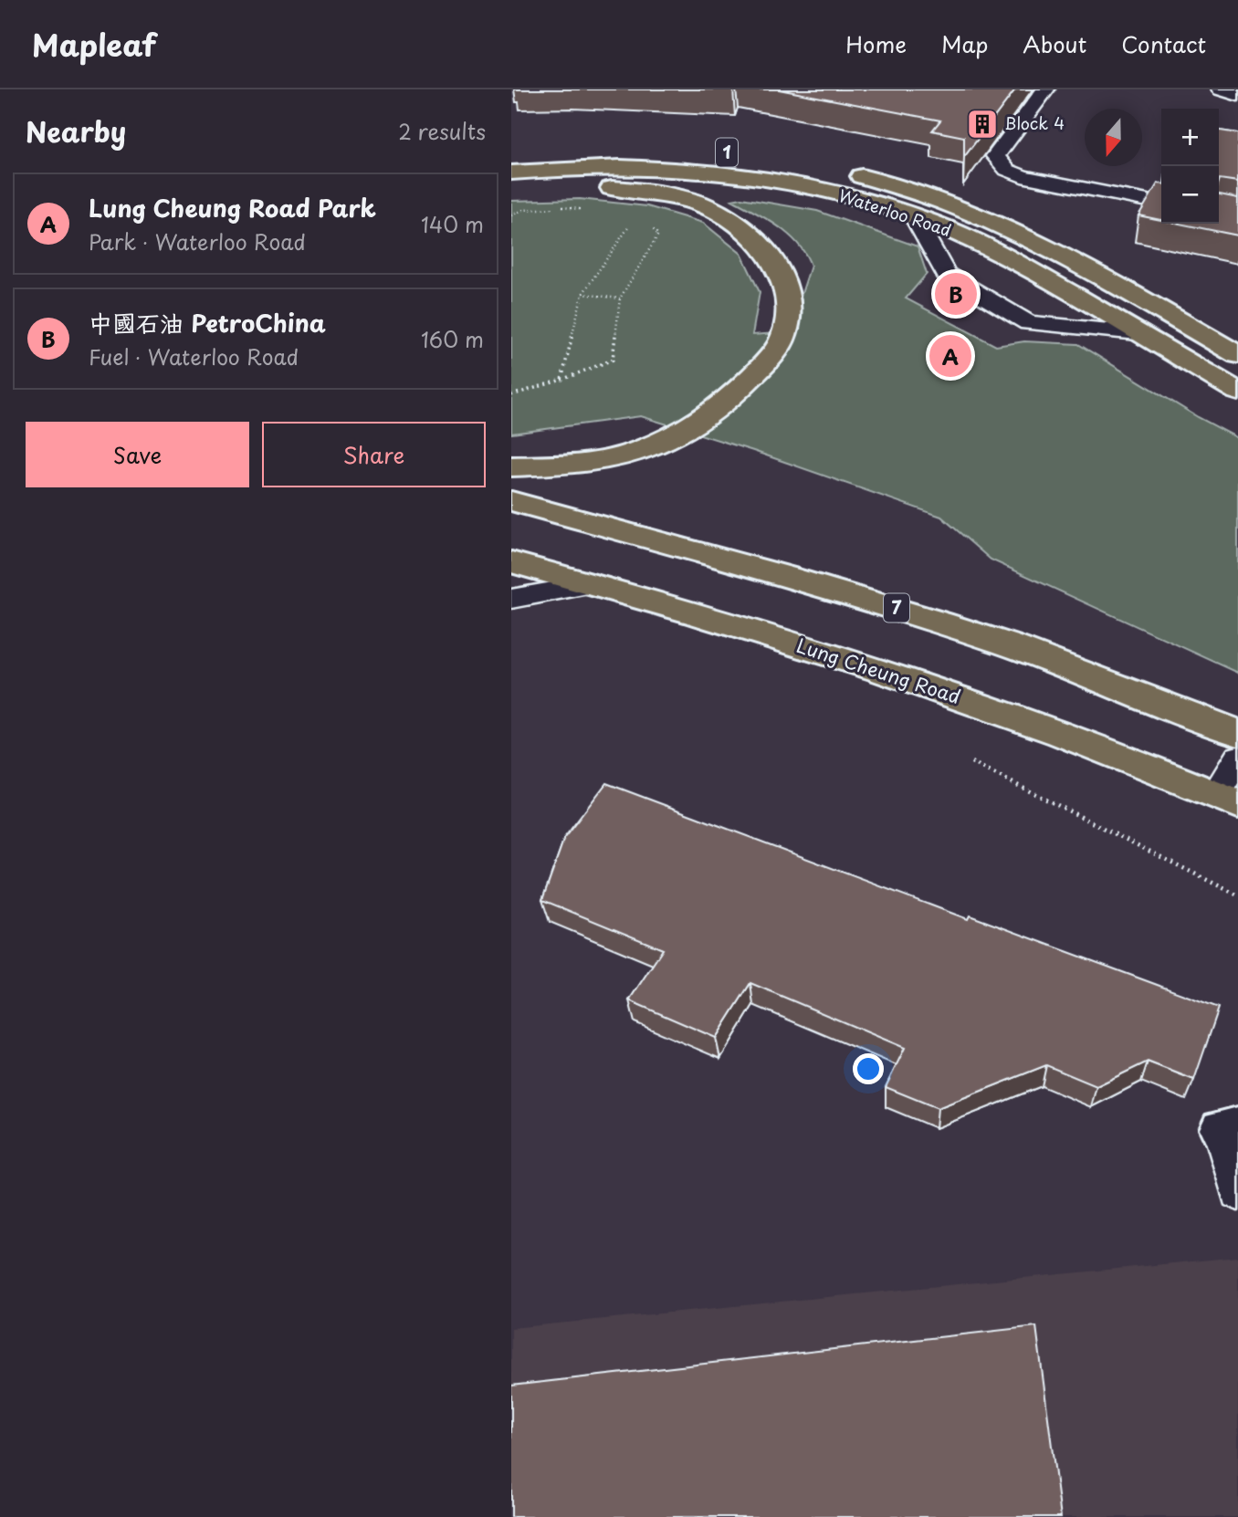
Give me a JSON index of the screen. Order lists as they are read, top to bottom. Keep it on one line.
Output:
{"streets":{"highway":["1","Waterloo Road","7","Lung Cheung Road"]},"places":{"building":["Block 4"]},"north":"bottom","page":{"header":"Mapleaf","nav":["Home","Map","About","Contact"],"heading":["Nearby","2 results"],"map_buttons":["+","−"],"list":[{"mark":"A","name":"Lung Cheung Road Park","note":"Park · Waterloo Road","value":"140 m"},{"mark":"B","name":"中國石油 PetroChina","note":"Fuel · Waterloo Road","value":"160 m"}],"pins":["B","A"],"buttons":["Save","Share"]}}
